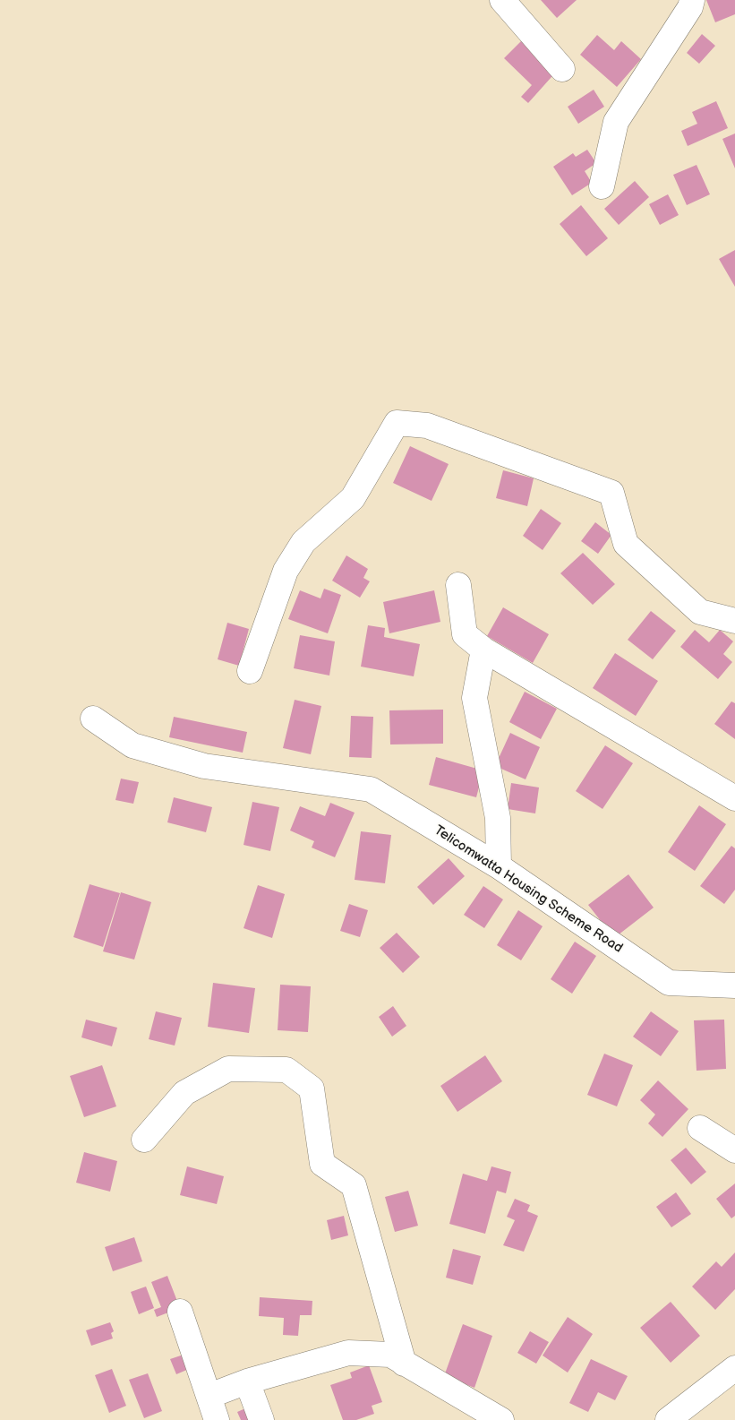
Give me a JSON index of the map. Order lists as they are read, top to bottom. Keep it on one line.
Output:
{"streets":{"street":["Telicomwatta Housing Scheme Road"]}}
